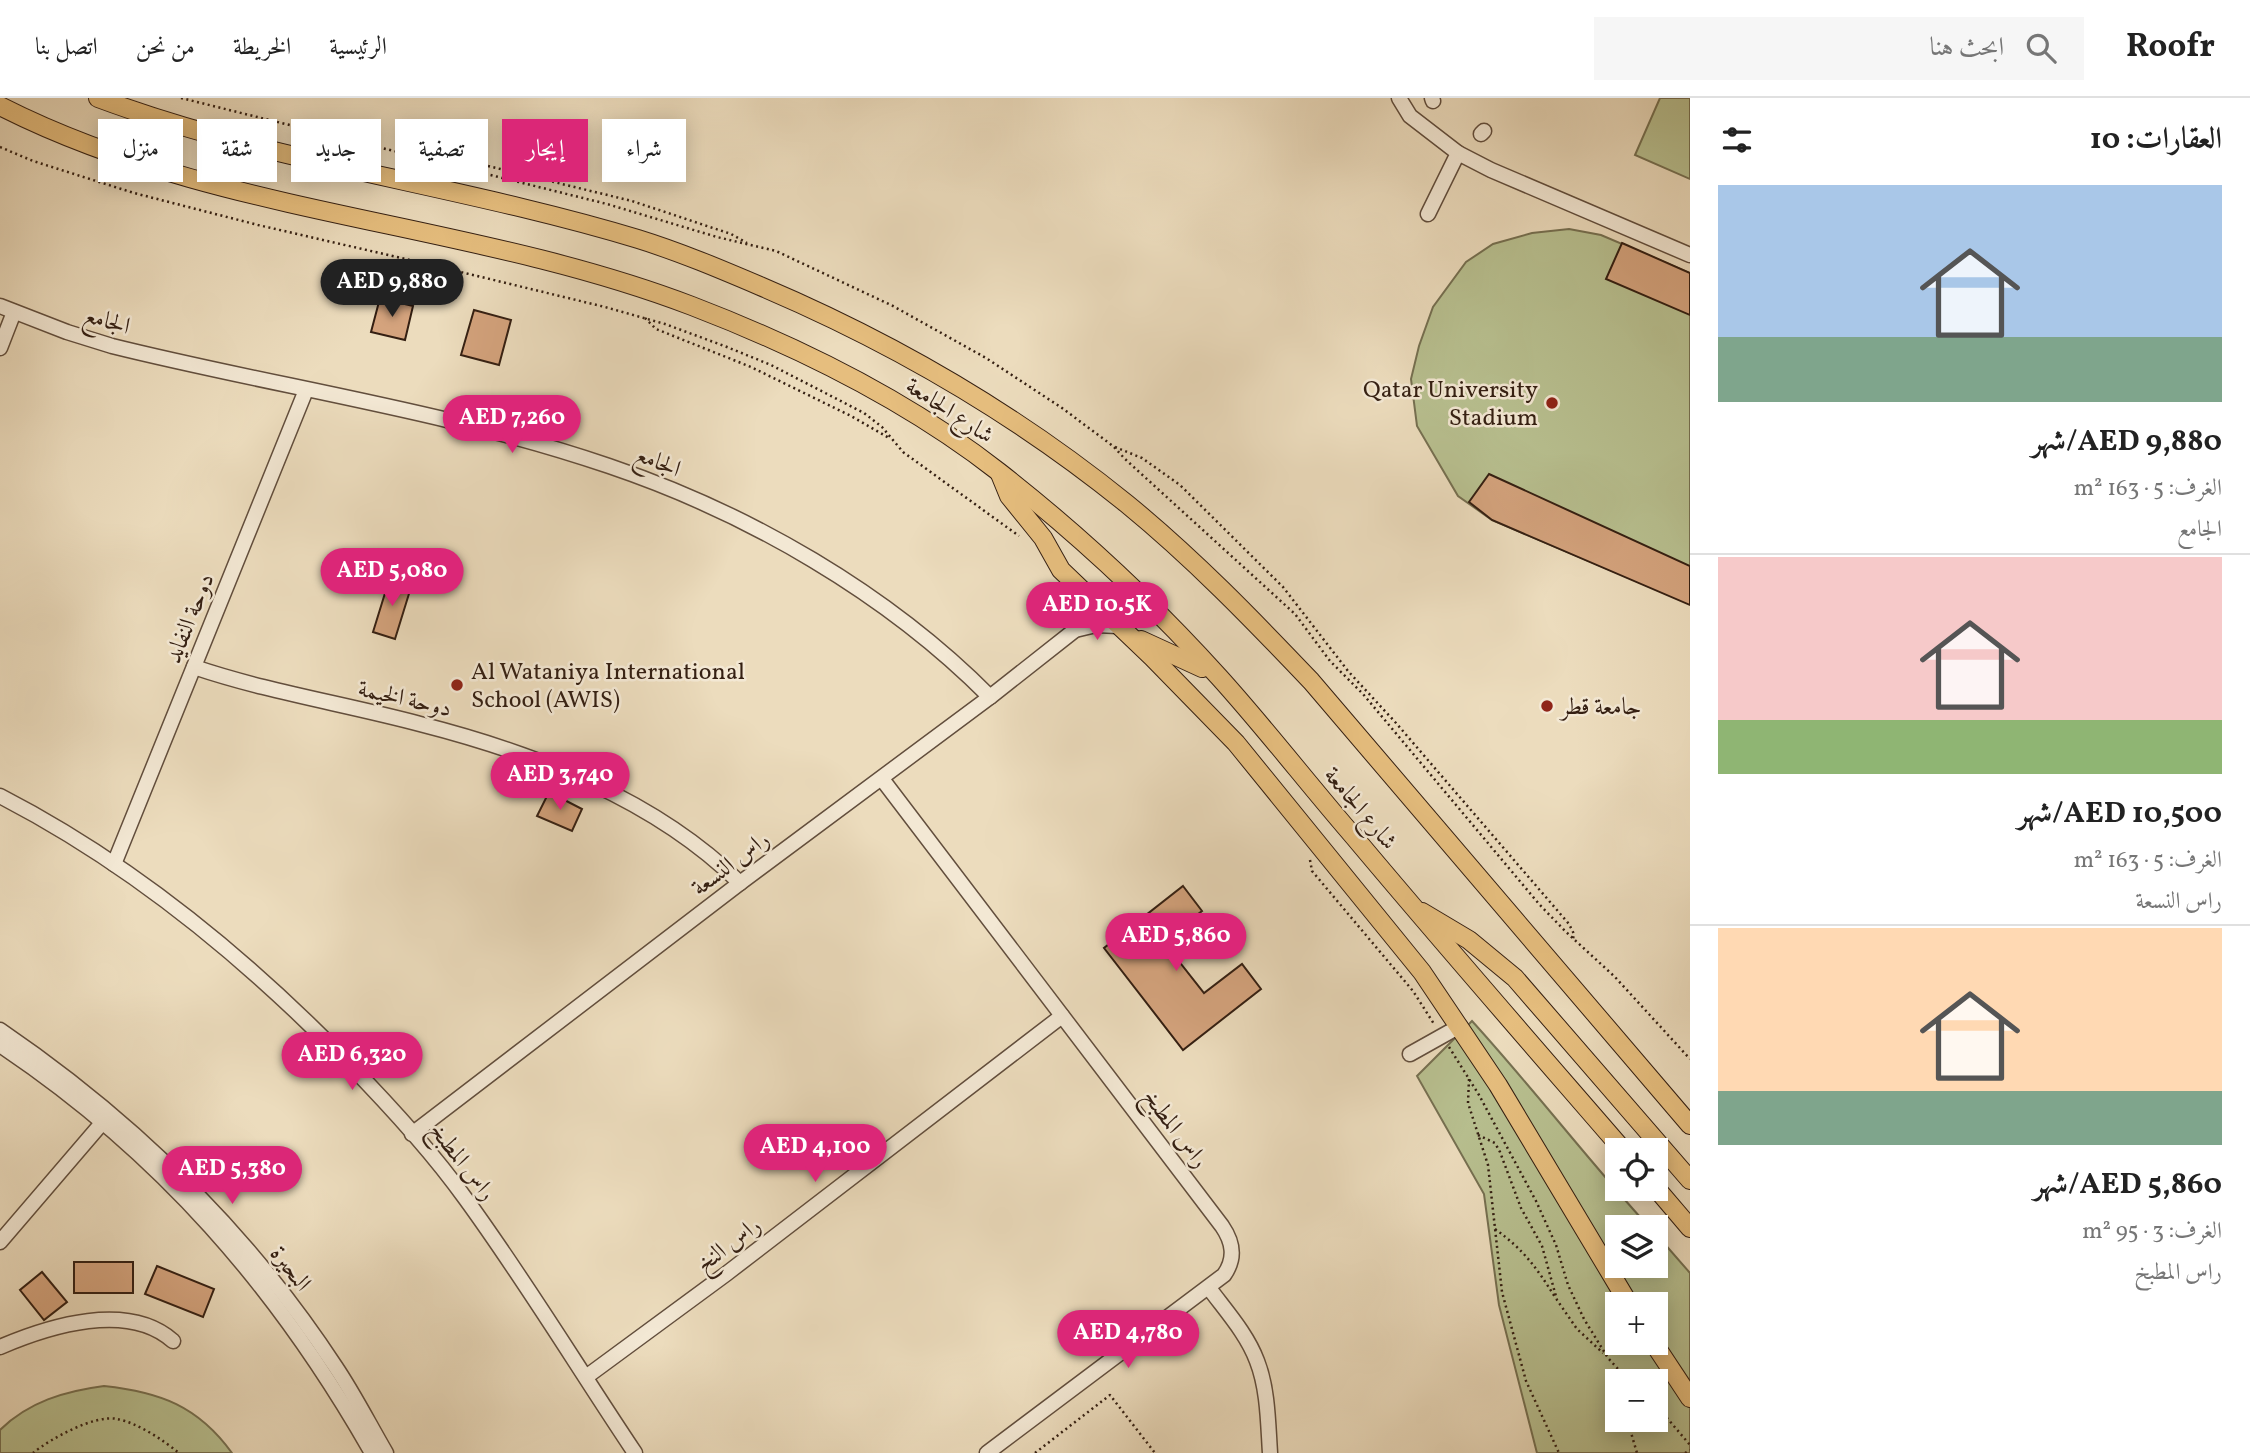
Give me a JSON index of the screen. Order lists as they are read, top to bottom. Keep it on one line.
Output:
{"streets":{"main road":["شارع الجامعة"],"street":["الجامع","دوحة النفايد","دوحة الخيمة","راس النسعة","راس المطبخ","راس النخ","البحيرة"]},"crossings":[["الجامع","دوحة النفايد"],["الجامع","راس النسعة"],["دوحة النفايد","دوحة الخيمة"],["دوحة النفايد","راس المطبخ"],["دوحة الخيمة","راس النسعة"],["راس النسعة","راس المطبخ"],["راس المطبخ","راس النخ"]],"places":["Qatar University Stadium","Al Wataniya International School (AWIS)","جامعة قطر"],"page":{"header":"Roofr","search":"ابحث هنا","nav":["الرئيسية","الخريطة","من نحن","اتصل بنا"],"heading":"العقارات: 10","chip":["شراء","إيجار","تصفية","جديد","شقة","منزل"],"list":[{"name":"AED 9,880/شهر","note":"الغرف: 5 · 163 m² · الجامع"},{"name":"AED 10,500/شهر","note":"الغرف: 5 · 163 m² · راس النسعة"},{"name":"AED 5,860/شهر","note":"الغرف: 3 · 95 m² · راس المطبخ"}],"price":["AED 9,880","AED 7,260","AED 5,080","AED 10.5K","AED 3,740","AED 5,860","AED 6,320","AED 4,100","AED 5,380","AED 4,780"],"map_buttons":["+","−"]}}
